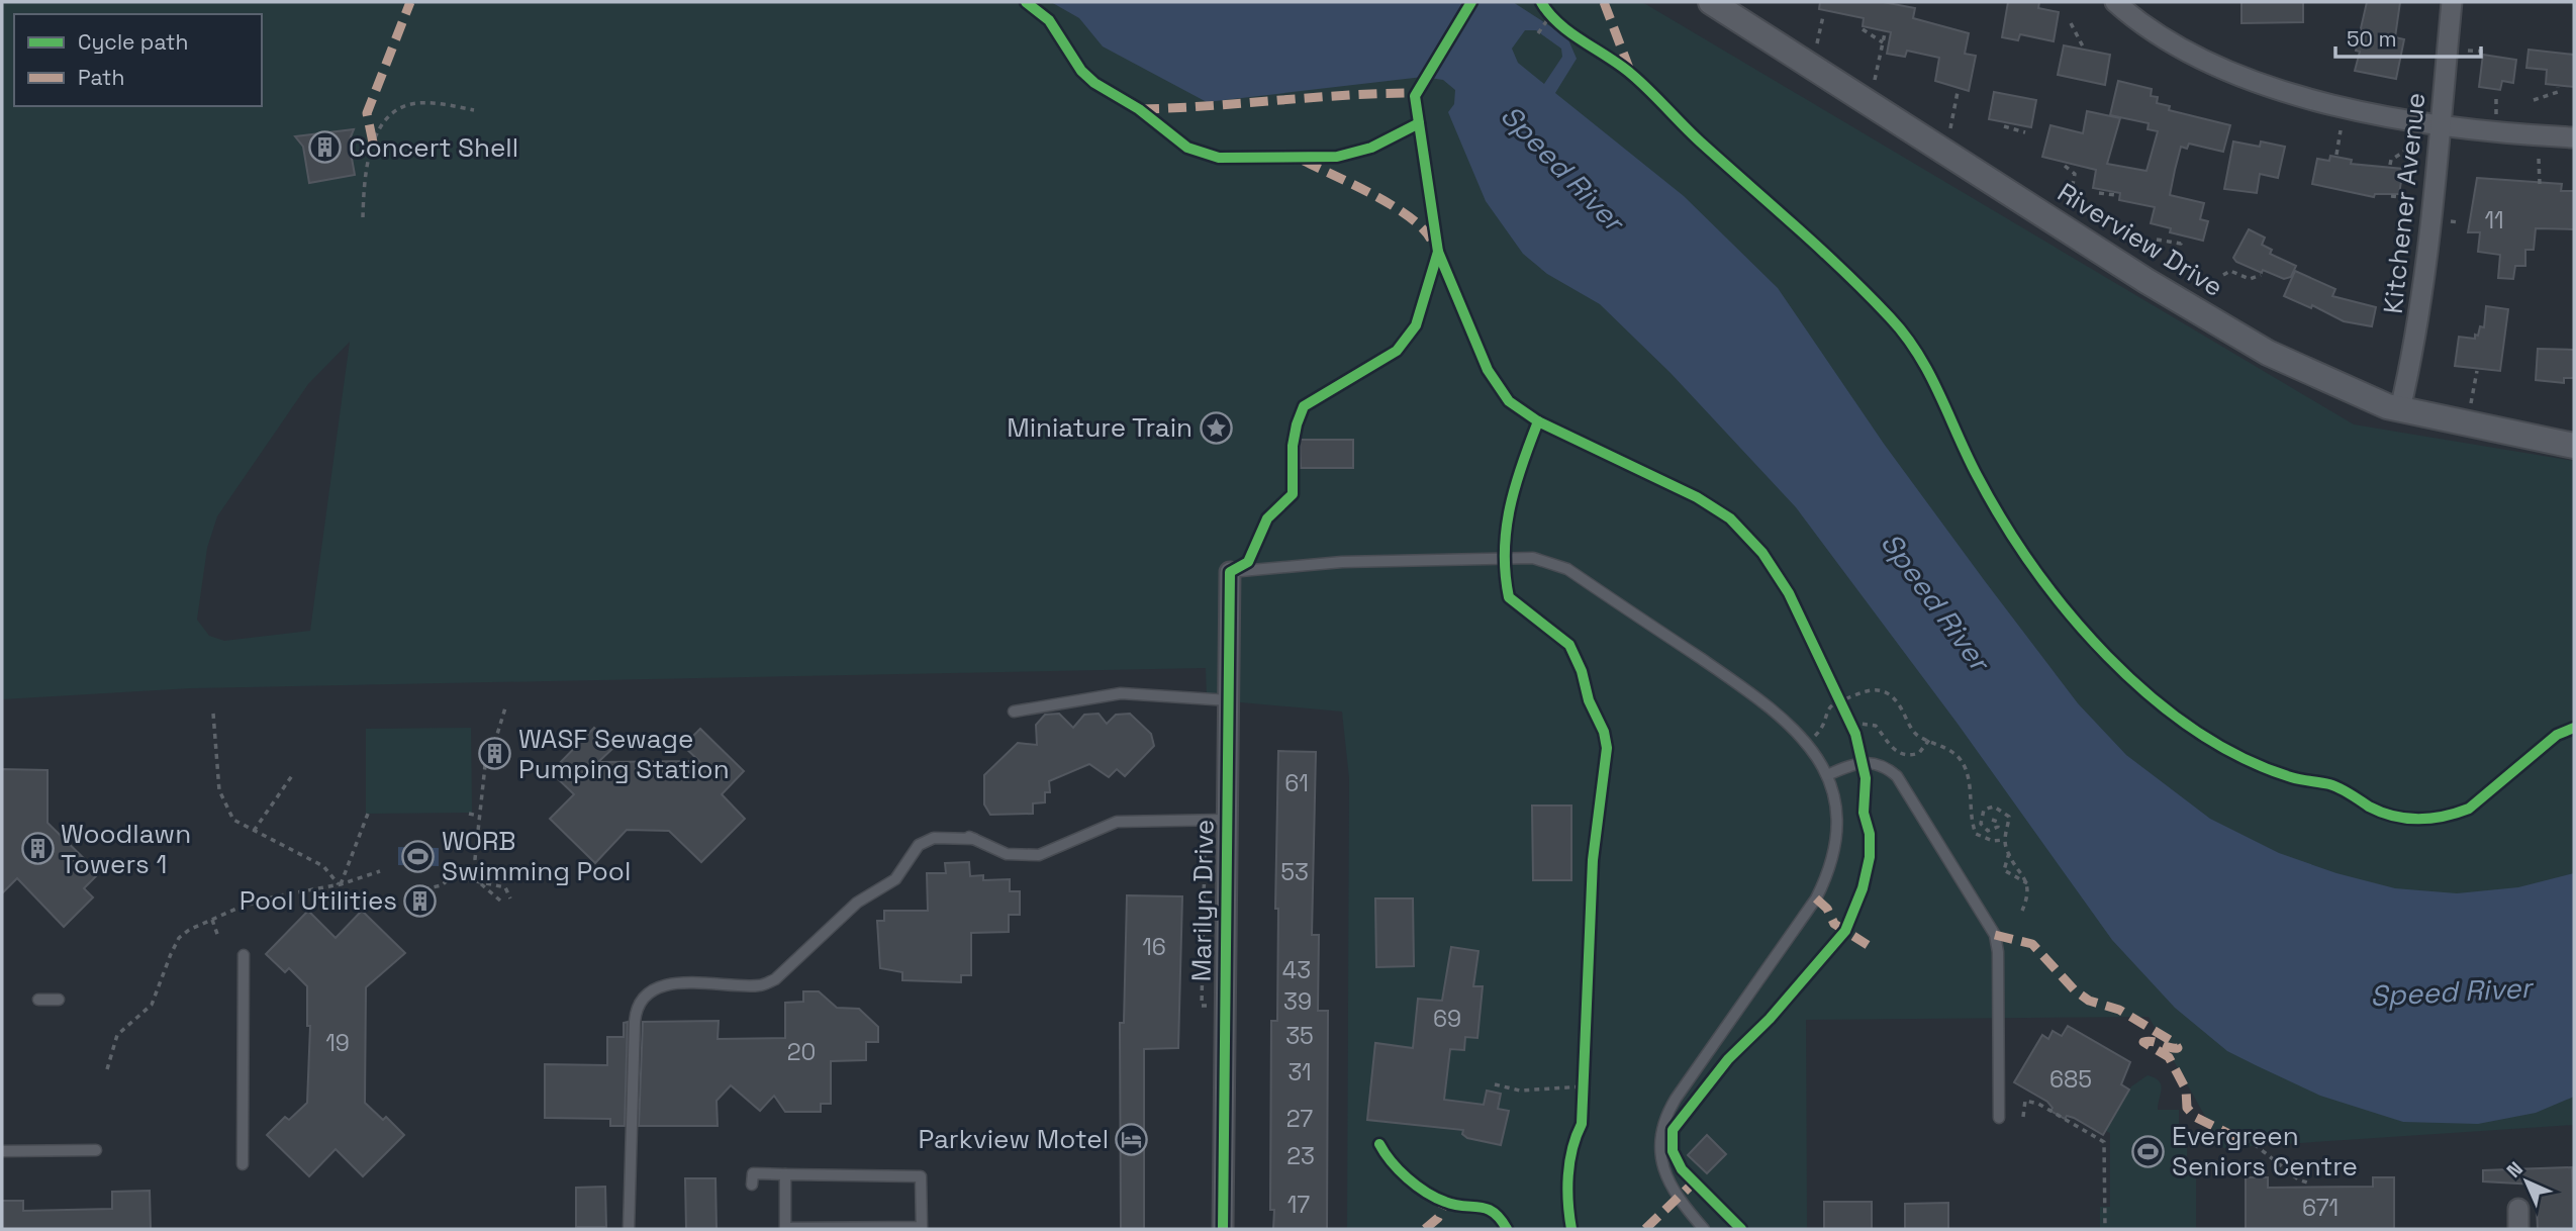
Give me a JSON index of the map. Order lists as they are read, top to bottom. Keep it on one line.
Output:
{"streets":{"street":["Kitchener Avenue","Riverview Drive","Marilyn Drive"]},"crossings":[["Kitchener Avenue","Riverview Drive"]],"water":["Speed River"],"places":{"building":["Concert Shell","WASF Sewage Pumping Station","Woodlawn Towers 1","Pool Utilities"],"place":["Miniature Train"],"sports":["WORB Swimming Pool","Evergreen Seniors Centre"],"hotel":["Parkview Motel"]},"house_numbers":["11","61","53","16","43","39","69","35","19","20","31","685","27","23","17","671"],"legend":["Cycle path","Path"],"scale_bar":"50 m","north":"top left"}
